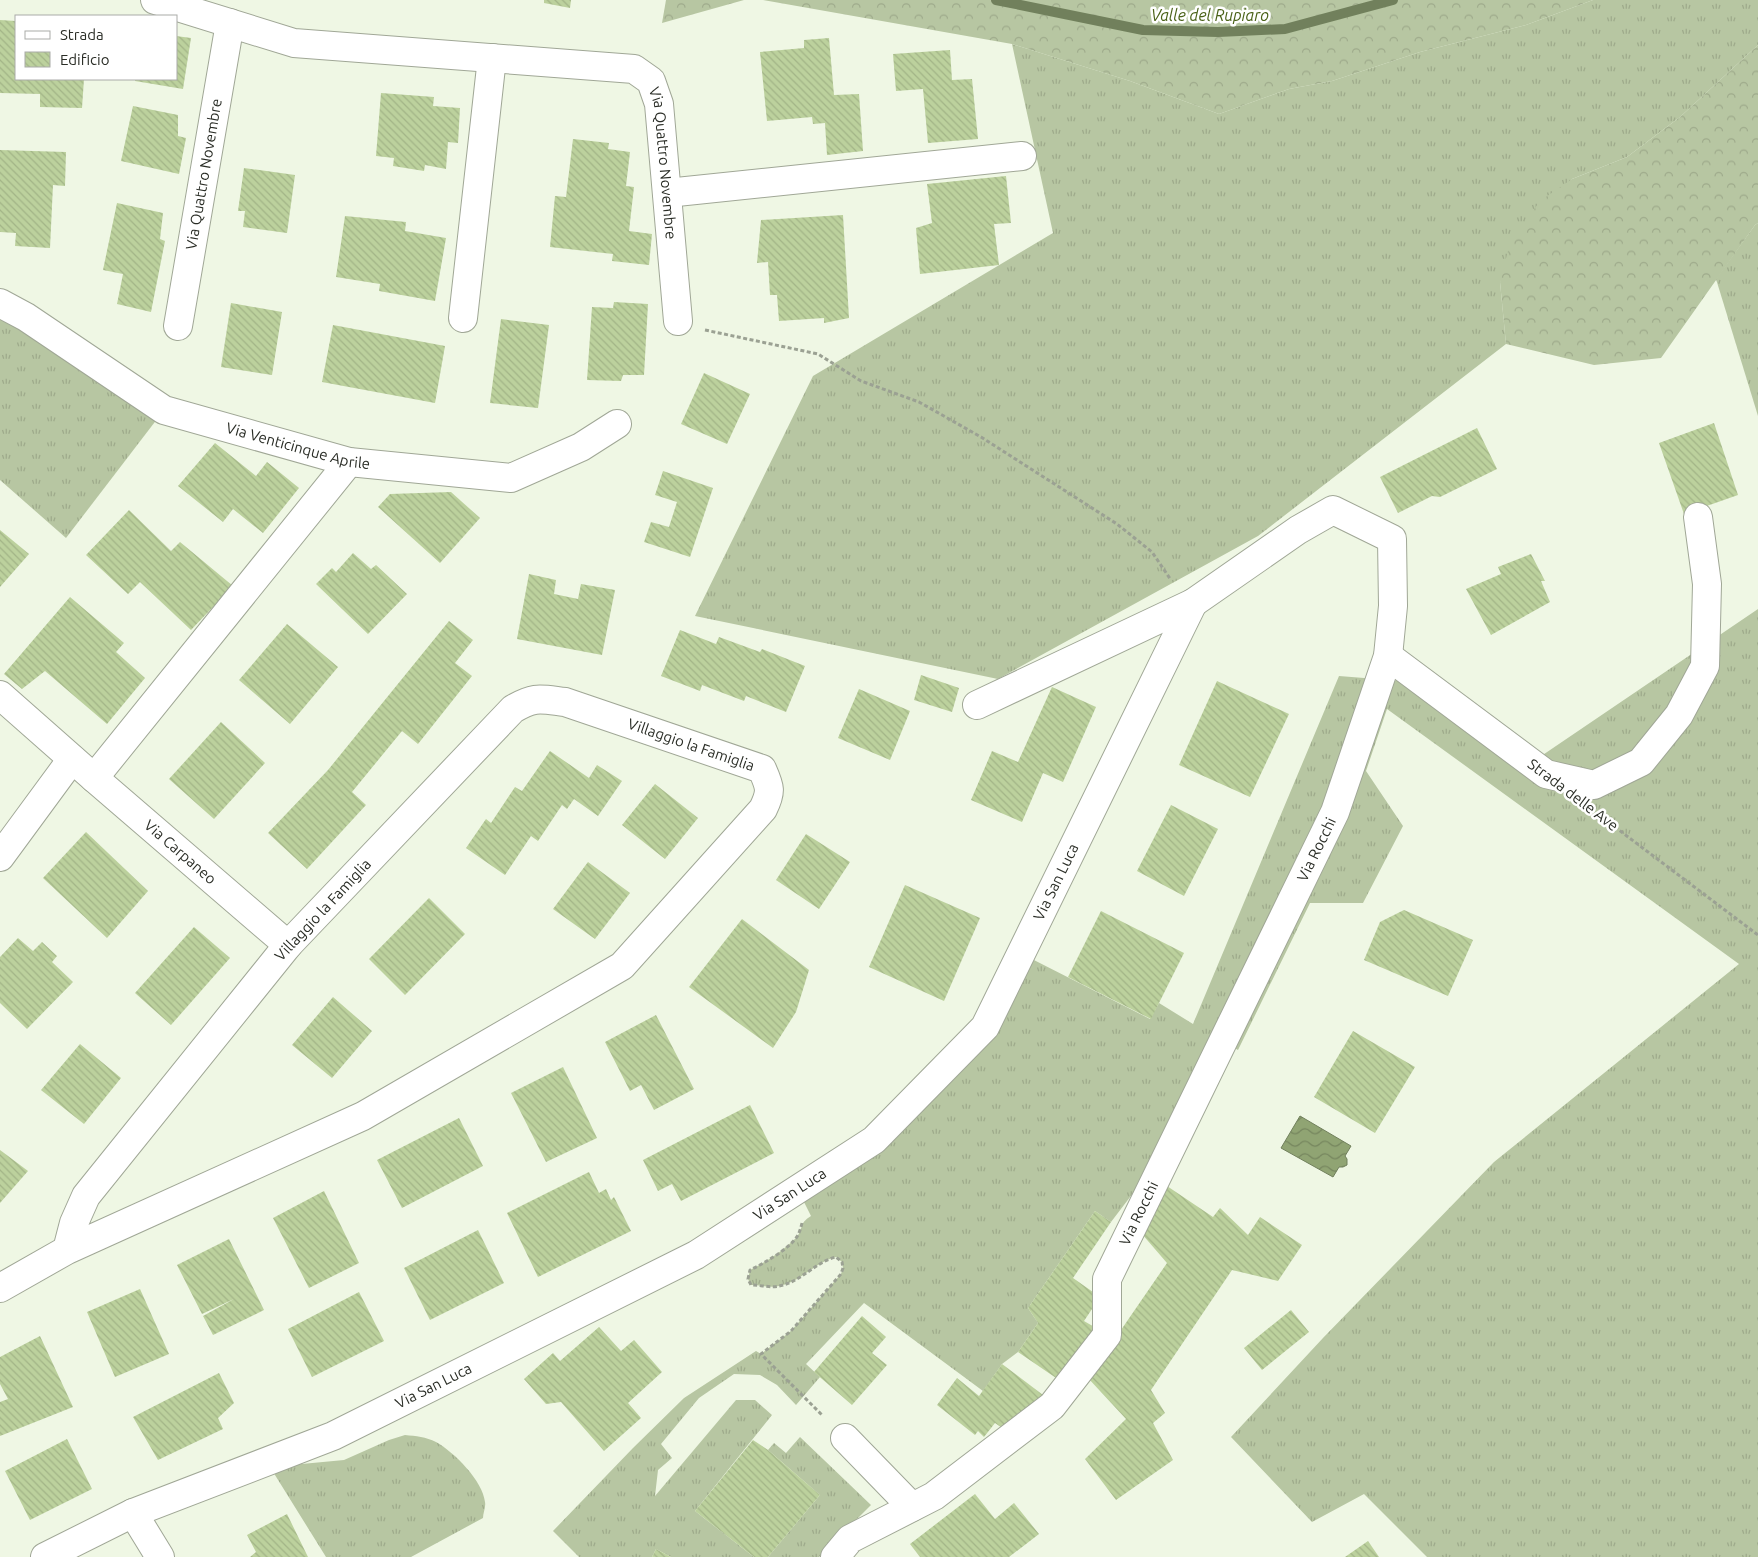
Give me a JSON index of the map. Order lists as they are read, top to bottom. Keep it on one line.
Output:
{"streets":{"street":["Via Quattro Novembre","Via Venticinque Aprile","Villaggio la Famiglia","Strada delle Ave","Via Rocchi","Via Carpaneo","Via San Luca"]},"crossings":[["Villaggio la Famiglia","Via Carpaneo"],["Strada delle Ave","Via Rocchi"],["Via Rocchi","Via San Luca"]],"water":["Valle del Rupiaro"],"legend":["Strada","Edificio"]}
